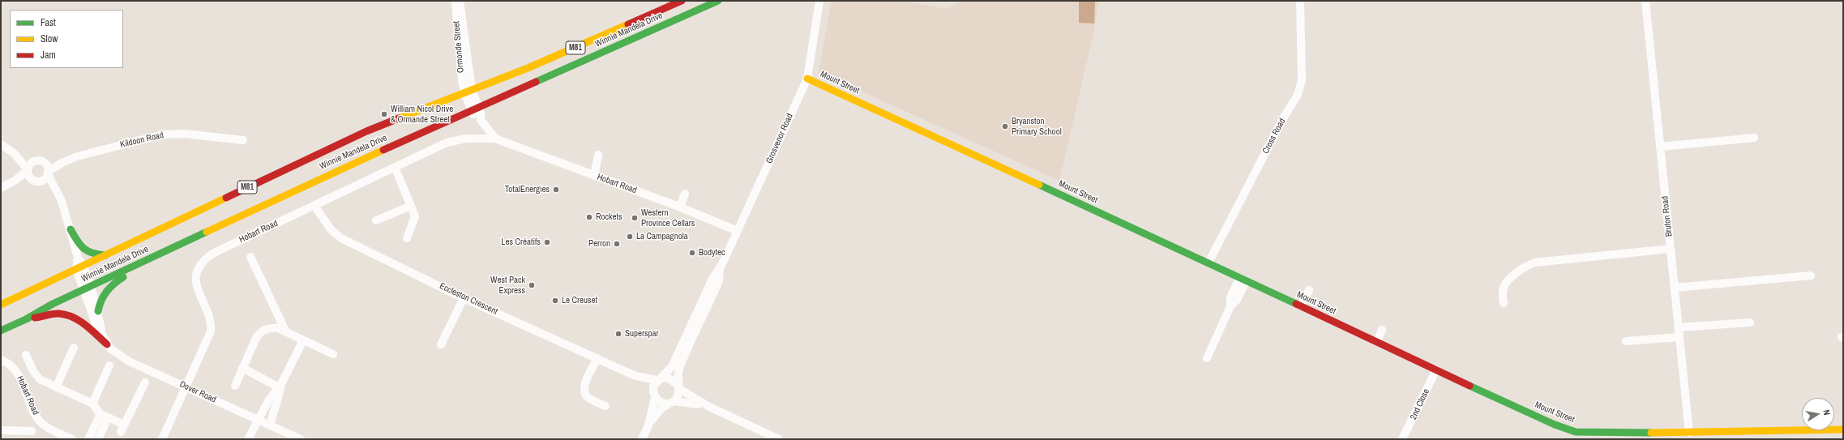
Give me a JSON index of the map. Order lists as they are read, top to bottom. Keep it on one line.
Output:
{"streets":{"main road":["Winnie Mandela Drive","M81","Mount Street"],"street":["Ormonde Street","Cross Road","Grosvenor Road","Kildoon Road","Hobart Road","Bruton Road","Eccleston Crescent","Dover Road","2nd Close"]},"crossings":[["Winnie Mandela Drive","Ormonde Street"],["Winnie Mandela Drive","Dover Road"],["Mount Street","Cross Road"],["Mount Street","Grosvenor Road"],["Mount Street","Bruton Road"],["Mount Street","2nd Close"],["Grosvenor Road","Hobart Road"],["Grosvenor Road","Eccleston Crescent"],["Hobart Road","Eccleston Crescent"],["Hobart Road","Dover Road"]],"places":["William Nicol Drive & Ormande Street","Bryanston Primary School","TotalEnergies","Rockets","Western Province Cellars","La Campagnola","Les Créatifs","Perron","Bodytec","West Pack Express","Le Creuset","Superspar"],"legend":["Fast","Slow","Jam"],"north":"right"}
